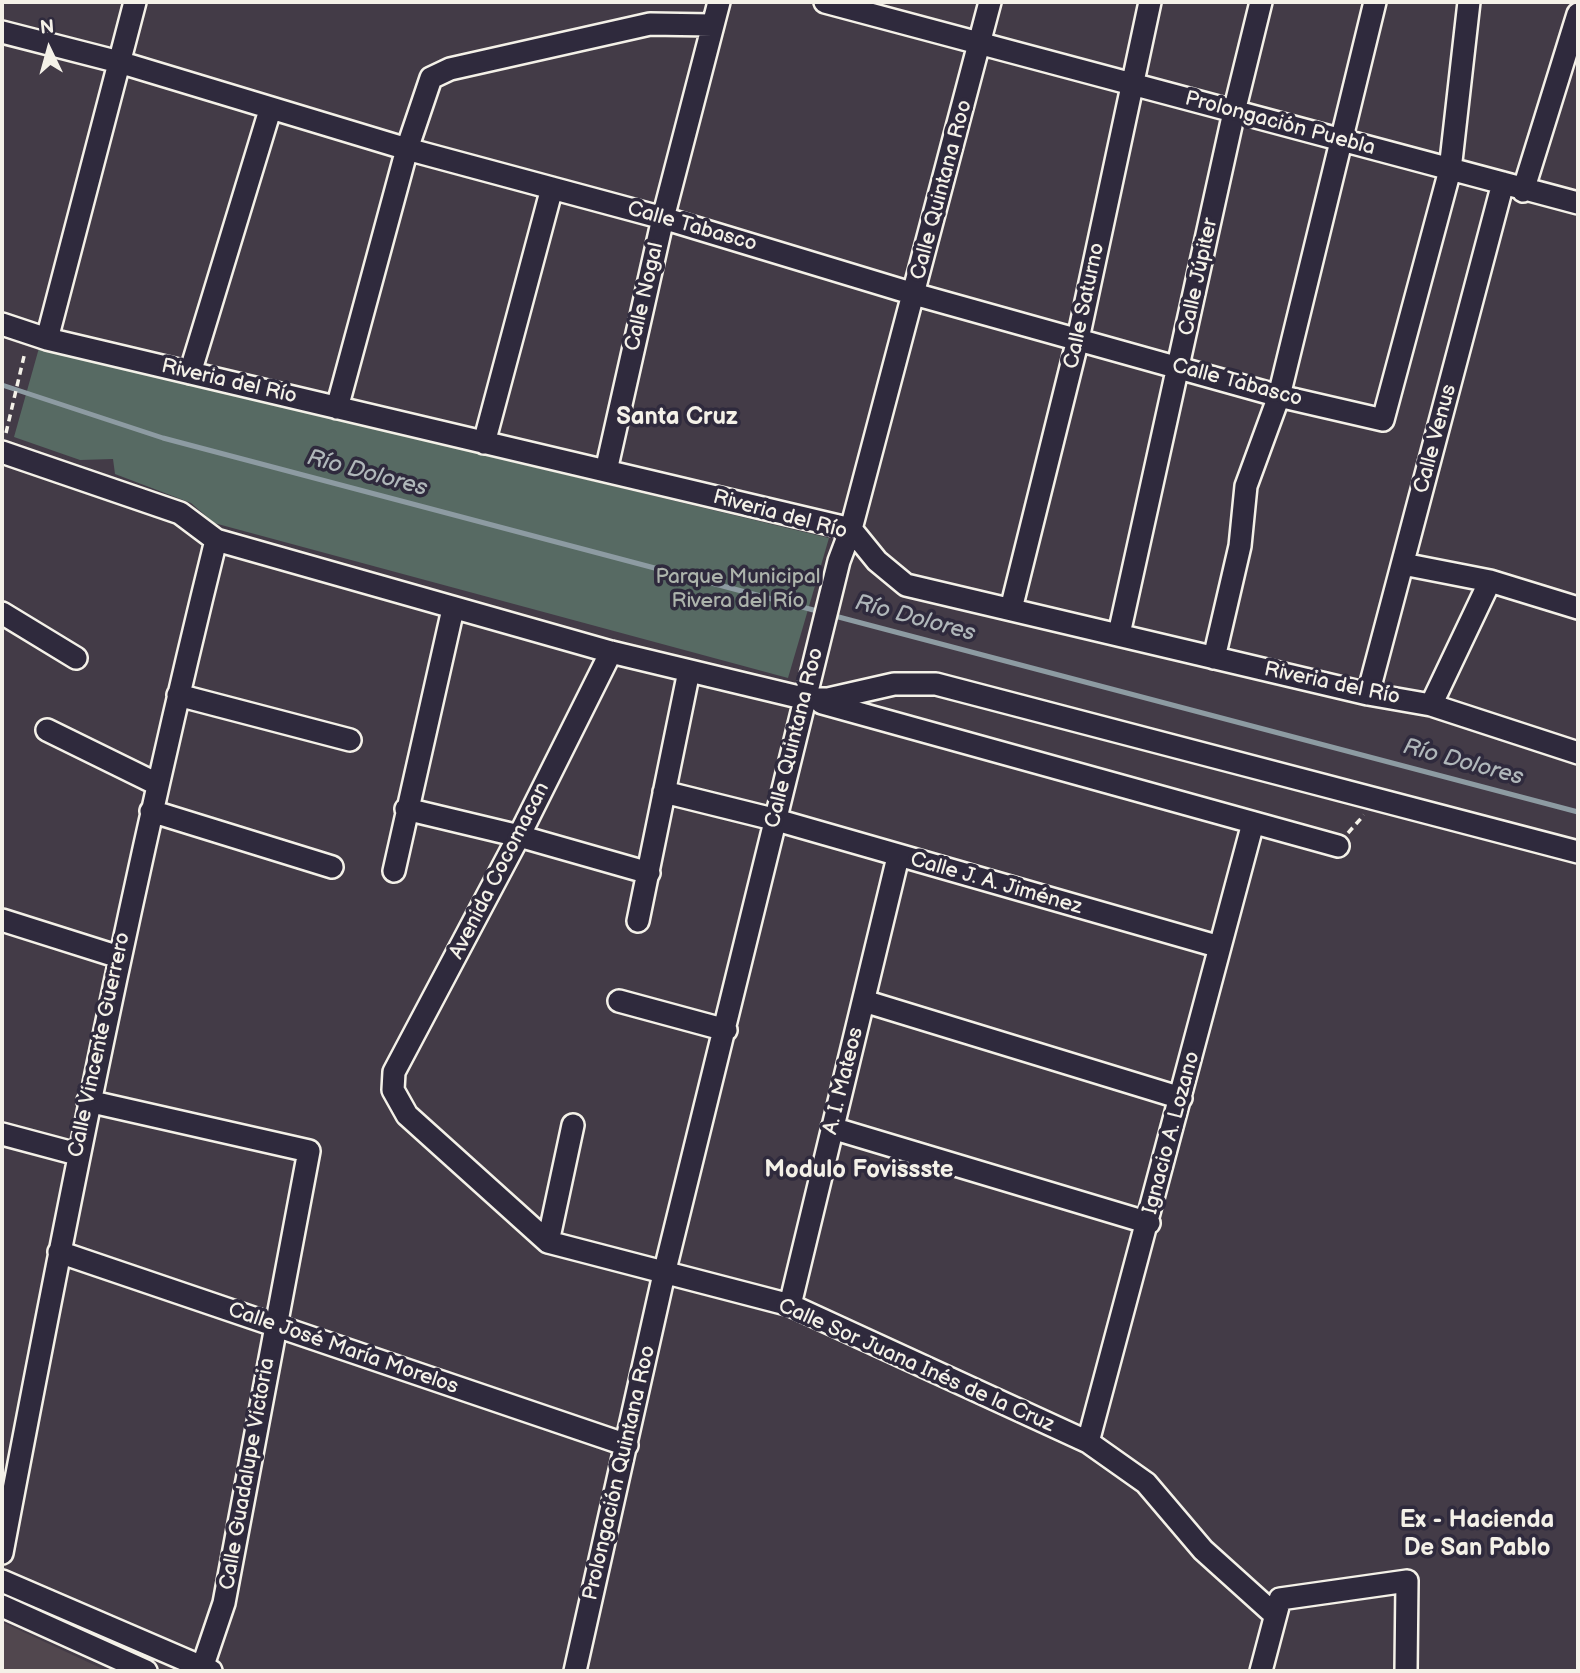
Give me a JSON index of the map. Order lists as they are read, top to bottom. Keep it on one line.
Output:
{"streets":{"street":["Prolongación Puebla","Calle Quintana Roo","Calle Tabasco","Calle Júpiter","Calle Nogal","Calle Saturno","Riveria del Río","Calle Venus","Avenida Cocomacan","Calle J. A. Jiménez","Calle Vincente Guerrero","A. I. Mateos","Ignacio A. Lozano","Calle José María Morelos","Calle Sor Juana Inés de la Cruz","Prolongación Quintana Roo","Calle Guadalupe Victoria"]},"crossings":[["Prolongación Puebla","Calle Quintana Roo"],["Prolongación Puebla","Calle Tabasco"],["Prolongación Puebla","Calle Júpiter"],["Prolongación Puebla","Calle Saturno"],["Prolongación Puebla","Calle Venus"],["Calle Quintana Roo","Calle Tabasco"],["Calle Quintana Roo","Riveria del Río"],["Calle Quintana Roo","Calle J. A. Jiménez"],["Calle Quintana Roo","Calle Sor Juana Inés de la Cruz"],["Calle Quintana Roo","Prolongación Quintana Roo"],["Calle Tabasco","Calle Júpiter"],["Calle Tabasco","Calle Nogal"],["Calle Tabasco","Calle Saturno"],["Calle Júpiter","Riveria del Río"],["Calle Nogal","Riveria del Río"],["Calle Saturno","Riveria del Río"],["Riveria del Río","Calle Venus"],["Avenida Cocomacan","Calle Sor Juana Inés de la Cruz"],["Calle J. A. Jiménez","A. I. Mateos"],["Calle J. A. Jiménez","Ignacio A. Lozano"],["Calle Vincente Guerrero","Calle José María Morelos"],["Calle Vincente Guerrero","Calle Guadalupe Victoria"],["A. I. Mateos","Calle Sor Juana Inés de la Cruz"],["Ignacio A. Lozano","Calle Sor Juana Inés de la Cruz"],["Calle José María Morelos","Prolongación Quintana Roo"],["Calle José María Morelos","Calle Guadalupe Victoria"],["Calle Sor Juana Inés de la Cruz","Prolongación Quintana Roo"]],"districts":["Santa Cruz","Modulo Fovissste","Ex - Hacienda De San Pablo"],"water":["Río Dolores"],"parks":["Parque Municipal Rivera del Río"],"north":"top"}
